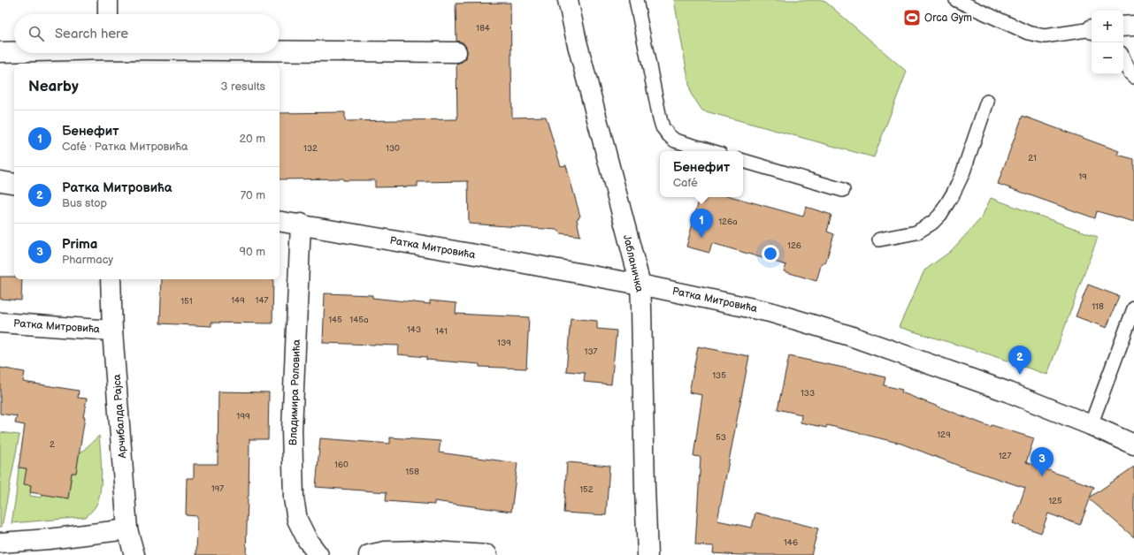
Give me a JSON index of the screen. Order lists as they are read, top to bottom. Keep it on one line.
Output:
{"streets":{"street":["Ратка Митровића","Јабланичка","Владимира Роловића","Арчибалда Рајса"]},"crossings":[["Ратка Митровића","Јабланичка"],["Ратка Митровића","Владимира Роловића"],["Ратка Митровића","Арчибалда Рајса"]],"places":{"sports":["Orca Gym"]},"house_numbers":["184","132","130","21","19","126a","126","149","147","151","118","145","145a","143","141","139","137","135","133","199","129","53","2","127","160","158","197","152","125","146"],"page":{"map_buttons":["+","−"],"search":"Search here","heading":["Nearby","3 results"],"list":[{"mark":"1","name":"Бенефит","note":"Café · Ратка Митровића","value":"20 m"},{"mark":"2","name":"Ратка Митровића","note":"Bus stop","value":"70 m"},{"mark":"3","name":"Prima","note":"Pharmacy","value":"90 m"}],"popup":["Бенефит","Café"],"pins":["1","2","3"]}}
